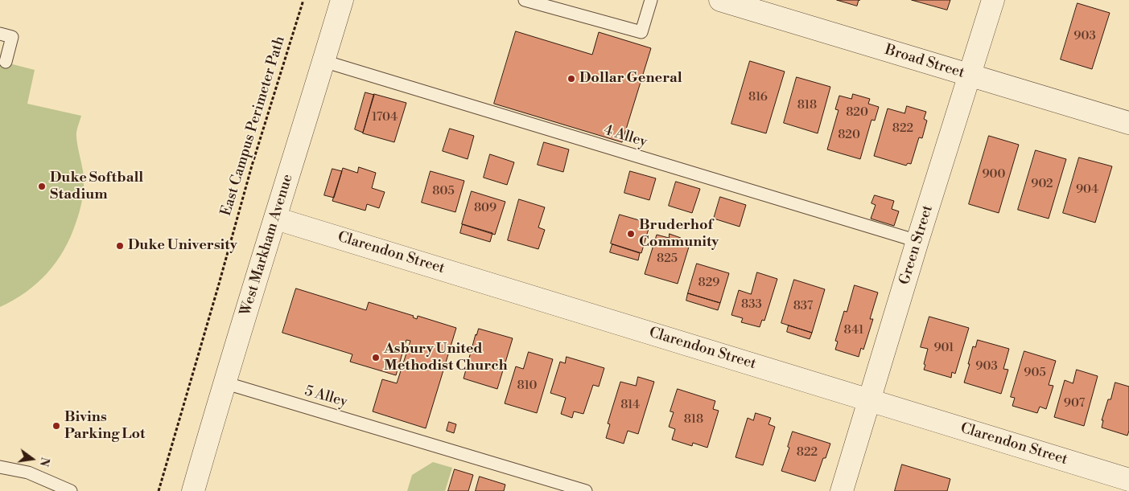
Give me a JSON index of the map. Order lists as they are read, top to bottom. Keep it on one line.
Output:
{"streets":{"street":["Broad Street","West Markham Avenue","Green Street","Clarendon Street"],"lane":["4 Alley","5 Alley"],"path":["East Campus Perimeter Path"]},"crossings":[["Broad Street","Green Street"],["4 Alley","West Markham Avenue"],["4 Alley","Green Street"],["West Markham Avenue","Clarendon Street"],["West Markham Avenue","5 Alley"],["Green Street","Clarendon Street"]],"places":["Dollar General","Duke Softball Stadium","Bruderhof Community","Duke University","Asbury United Methodist Church","Bivins Parking Lot"],"house_numbers":["903","816","818","820","1704","822","820","900","902","904","805","809","825","829","833","837","841","901","903","905","810","907","814","818","822"],"north":"right"}
